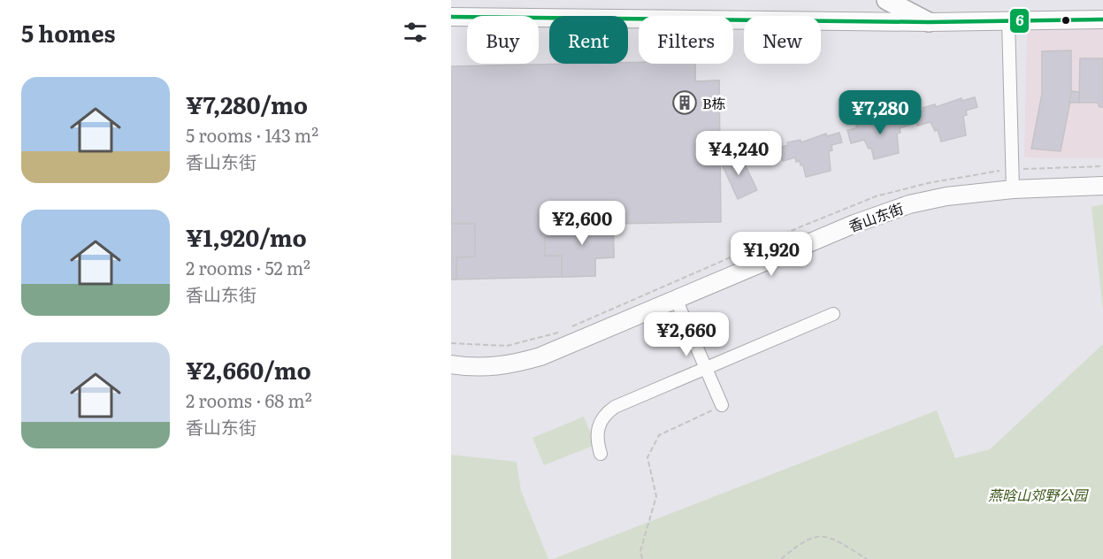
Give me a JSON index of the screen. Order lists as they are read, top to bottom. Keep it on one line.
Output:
{"streets":{"street":["香山东街"]},"parks":["燕晗山郊野公园"],"places":{"building":["B栋"]},"lines":["transit line 6"],"page":{"heading":"5 homes","chip":["Buy","Rent","Filters","New"],"list":[{"name":"¥7,280/mo","note":"5 rooms · 143 m² · 香山东街"},{"name":"¥1,920/mo","note":"2 rooms · 52 m² · 香山东街"},{"name":"¥2,660/mo","note":"2 rooms · 68 m² · 香山东街"}],"price":["¥7,280","¥4,240","¥2,600","¥1,920","¥2,660"]}}
